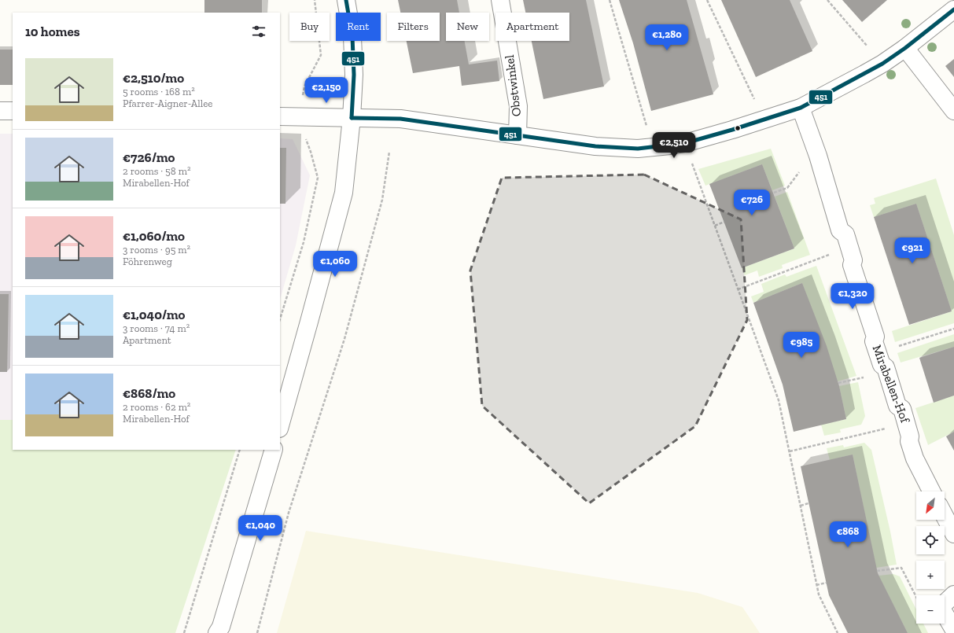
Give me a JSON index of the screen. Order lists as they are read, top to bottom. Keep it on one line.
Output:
{"streets":{"street":["Obstwinkel","Mirabellen-Hof"]},"lines":["transit line 451"],"north":"bottom left","page":{"chip":["Buy","Rent","Filters","New","Apartment"],"heading":"10 homes","price":["€1,280","€2,150","€2,510","€726","€921","€1,060","€1,320","€985","€1,040","€868"],"list":[{"name":"€2,510/mo","note":"5 rooms · 168 m² · Pfarrer-Aigner-Allee"},{"name":"€726/mo","note":"2 rooms · 58 m² · Mirabellen-Hof"},{"name":"€1,060/mo","note":"3 rooms · 95 m² · Föhrenweg"},{"name":"€1,040/mo","note":"3 rooms · 74 m² · Apartment"},{"name":"€868/mo","note":"2 rooms · 62 m² · Mirabellen-Hof"}],"map_buttons":["+","−"]}}
